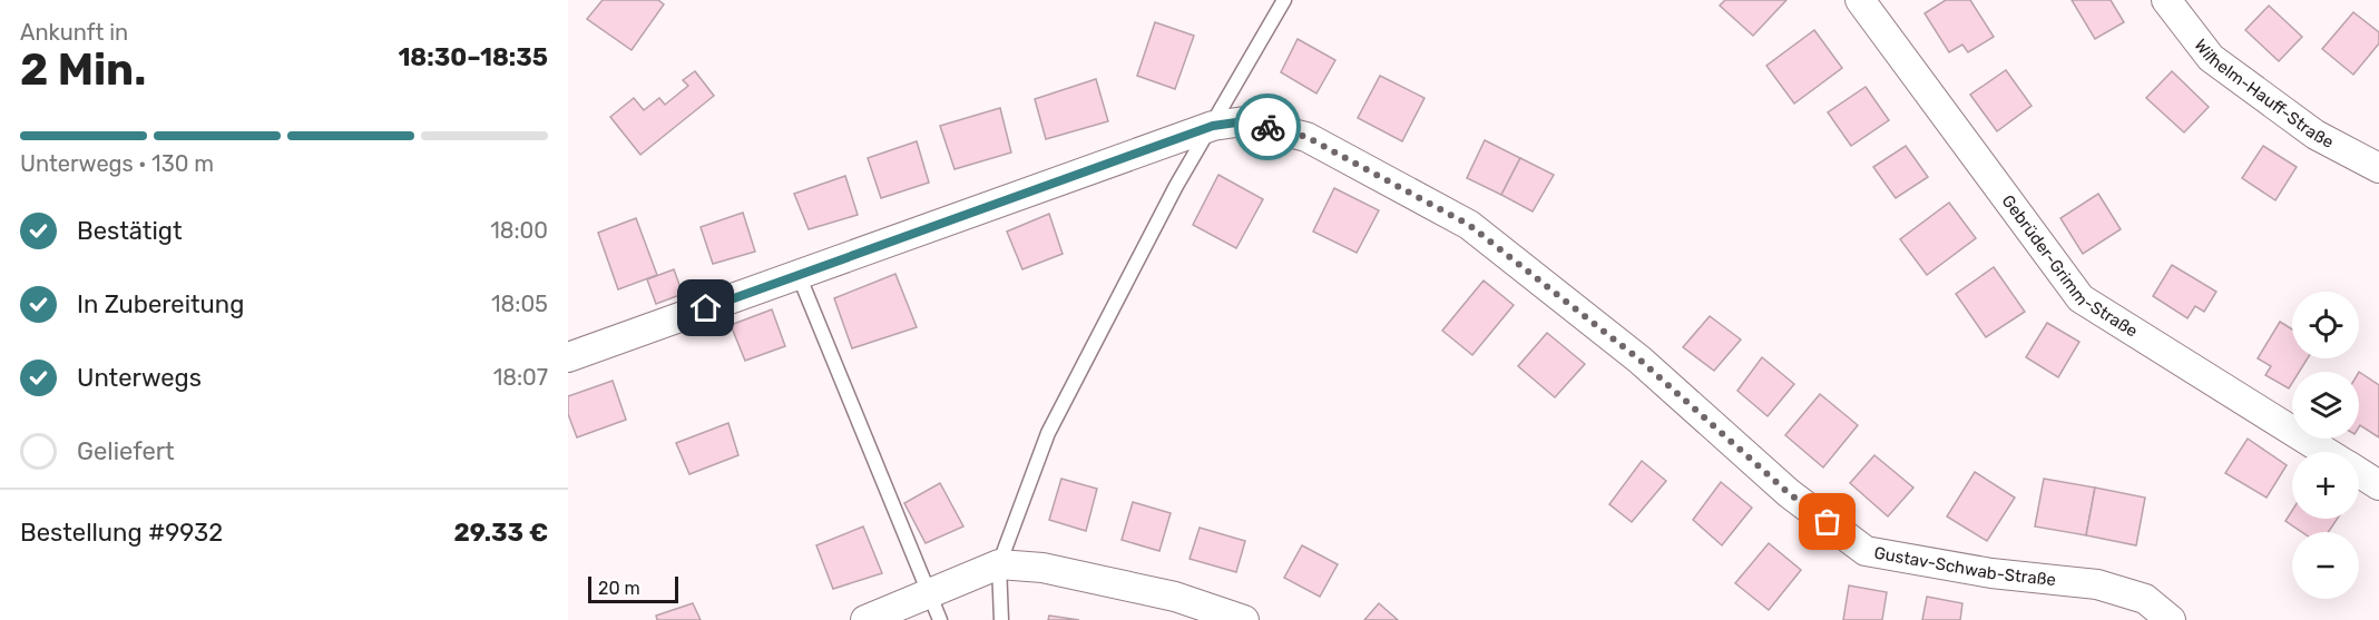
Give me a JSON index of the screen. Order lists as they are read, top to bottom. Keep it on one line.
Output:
{"streets":{"street":["Wilhelm-Hauff-Straße","Gebrüder-Grimm-Straße","Gustav-Schwab-Straße"]},"scale_bar":"20 m","page":{"heading":["2 Min.","Ankunft in","18:30–18:35"],"panel":["Bestellung #9932","29.33 €"],"bar":"Unterwegs · 130 m","list":[["Bestätigt","18:00"],["In Zubereitung","18:05"],["Unterwegs","18:07"],"Geliefert"],"map_buttons":["+","−"],"scale":"20 m"}}
